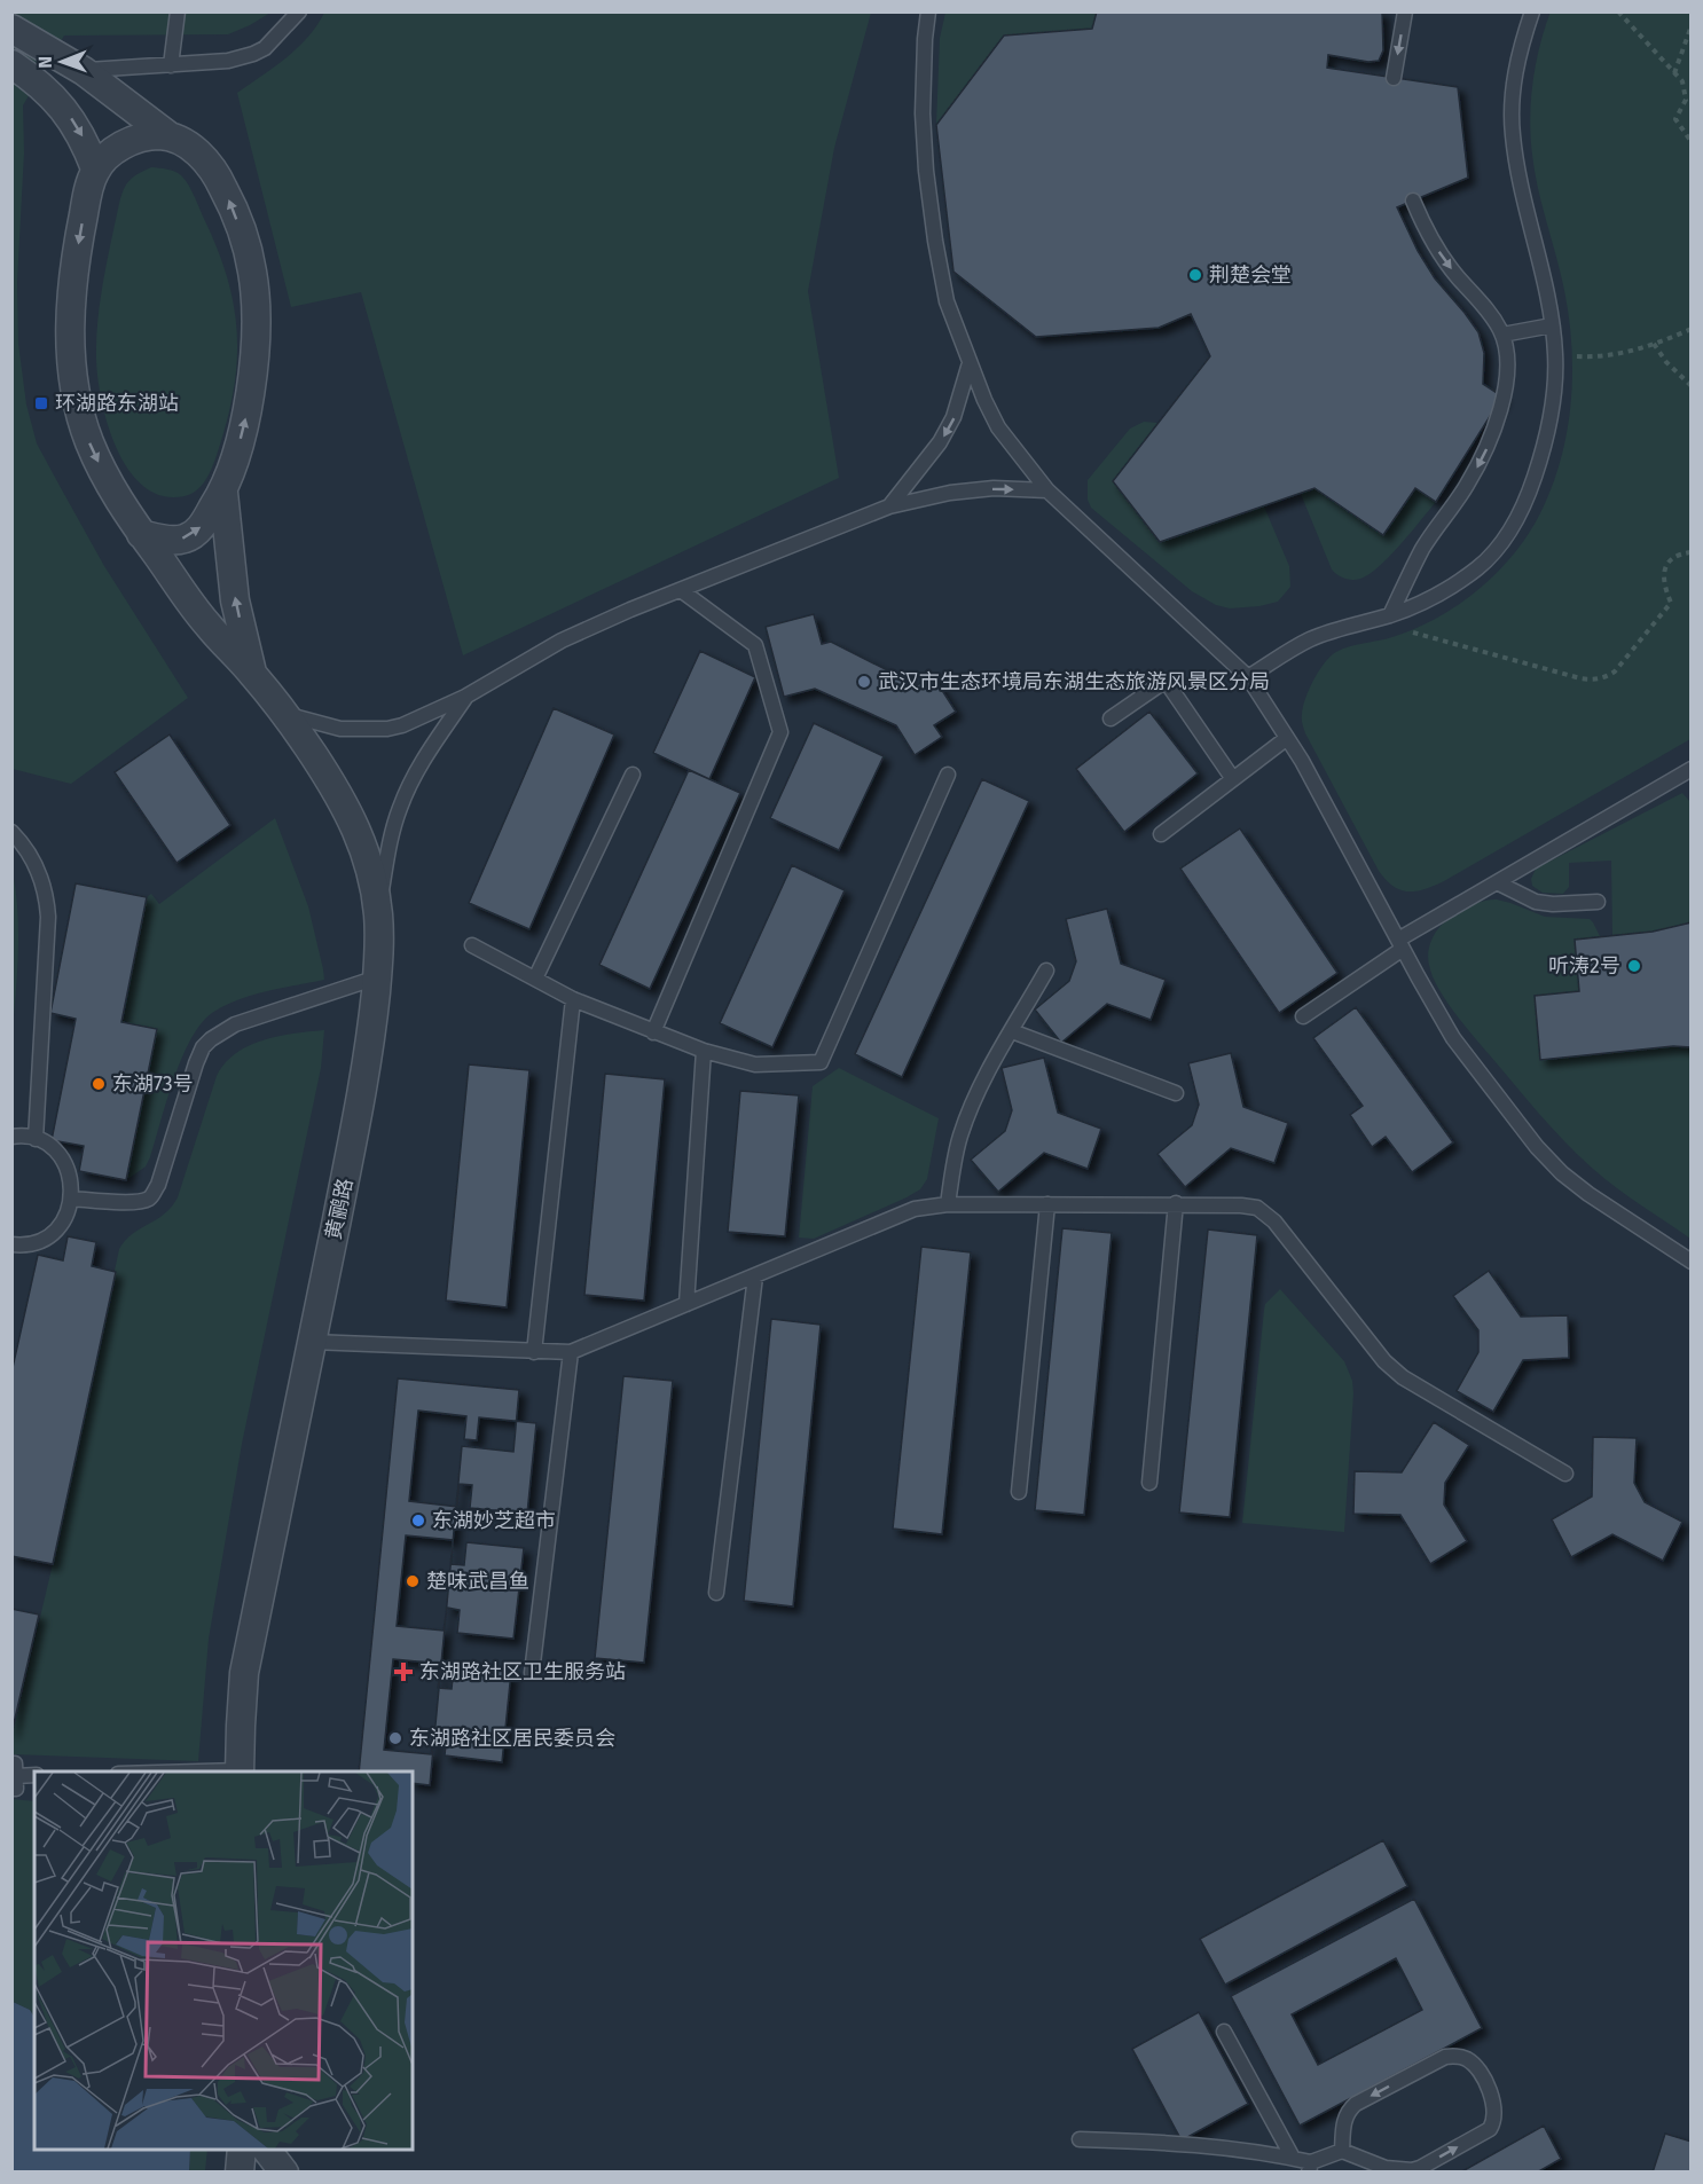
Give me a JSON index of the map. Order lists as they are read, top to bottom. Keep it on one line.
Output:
{"streets":{"street":["黄鹂路"]},"places":{"other":["荆楚会堂","武汉市生态环境局东湖生态旅游风景区分局","听涛2号","东湖73号","东湖妙芝超市","楚味武昌鱼","东湖路社区居民委员会"],"transit":["环湖路东湖站"],"health":["东湖路社区卫生服务站"]},"north":"left"}
